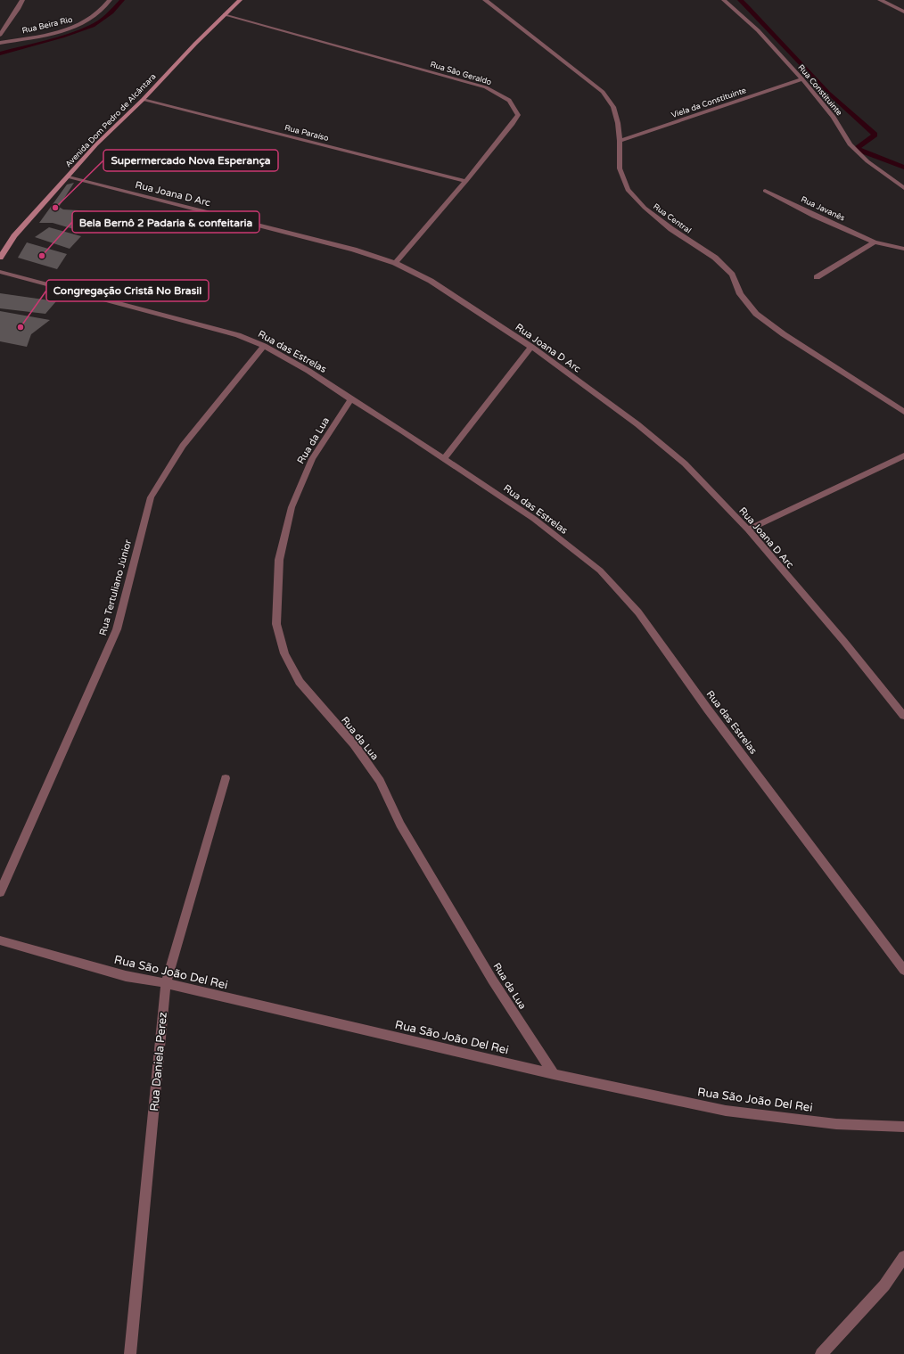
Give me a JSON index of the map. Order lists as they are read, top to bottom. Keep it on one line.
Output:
{"streets":{"street":["Rua Beira Rio","Rua São Geraldo","Rua Constituinte","Viela da Constituinte","Avenida Dom Pedro de Alcântara","Rua Paraíso","Rua Joana D Arc","Rua Javanês","Rua Central","Rua das Estrelas","Rua da Lua","Rua Tertuliano Júnior","Rua São João Del Rei","Rua Daniela Perez"]},"crossings":[["Rua São Geraldo","Avenida Dom Pedro de Alcântara"],["Rua São Geraldo","Rua Paraíso"],["Rua São Geraldo","Rua Joana D Arc"],["Rua Constituinte","Viela da Constituinte"],["Viela da Constituinte","Rua Central"],["Avenida Dom Pedro de Alcântara","Rua Paraíso"],["Avenida Dom Pedro de Alcântara","Rua Joana D Arc"],["Rua das Estrelas","Rua da Lua"],["Rua das Estrelas","Rua Tertuliano Júnior"],["Rua da Lua","Rua São João Del Rei"],["Rua São João Del Rei","Rua Daniela Perez"]],"places":["Supermercado Nova Esperança","Bela Bernô 2 Padaria & confeitaria","Congregação Cristã No Brasil"]}
